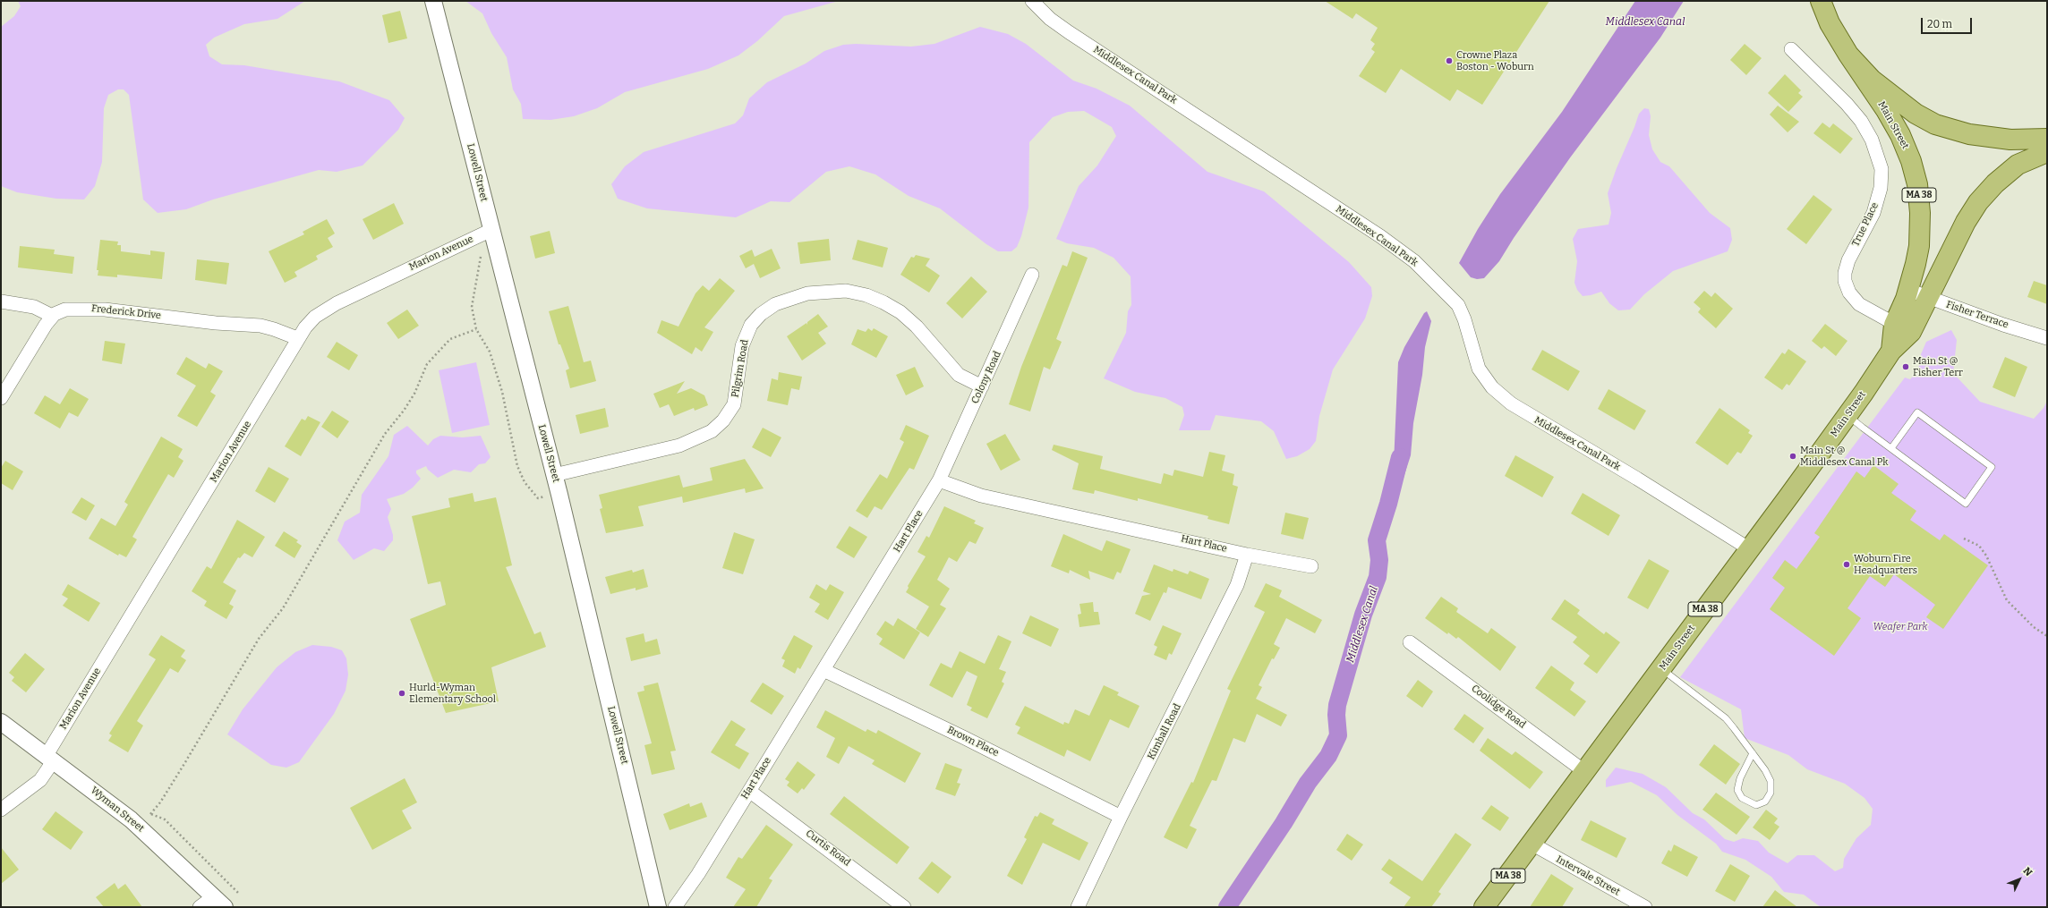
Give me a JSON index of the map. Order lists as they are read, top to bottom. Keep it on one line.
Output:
{"streets":{"main road":["Main Street","MA 38"],"street":["Middlesex Canal Park","Lowell Street","True Place","Marion Avenue","Frederick Drive","Fisher Terrace","Pilgrim Road","Colony Road","Hart Place","Coolidge Road","Kimball Road","Brown Place","Wyman Street","Curtis Road","Intervale Street"]},"crossings":[["Middlesex Canal Park","Main Street"],["Main Street","MA 38"],["Main Street","True Place"],["Main Street","Fisher Terrace"],["Main Street","Coolidge Road"],["Main Street","Intervale Street"],["Lowell Street","Marion Avenue"],["Lowell Street","Pilgrim Road"],["Marion Avenue","Frederick Drive"],["Marion Avenue","Wyman Street"],["Pilgrim Road","Colony Road"],["Colony Road","Hart Place"],["Hart Place","Kimball Road"],["Hart Place","Brown Place"],["Hart Place","Curtis Road"],["Kimball Road","Brown Place"]],"water":["Middlesex Canal"],"parks":["Weafer Park"],"places":["Crowne Plaza Boston - Woburn","Main St @ Fisher Terr","Main St @ Middlesex Canal Pk","Woburn Fire Headquarters","Hurld-Wyman Elementary School"],"scale_bar":"20 m","north":"top right"}
